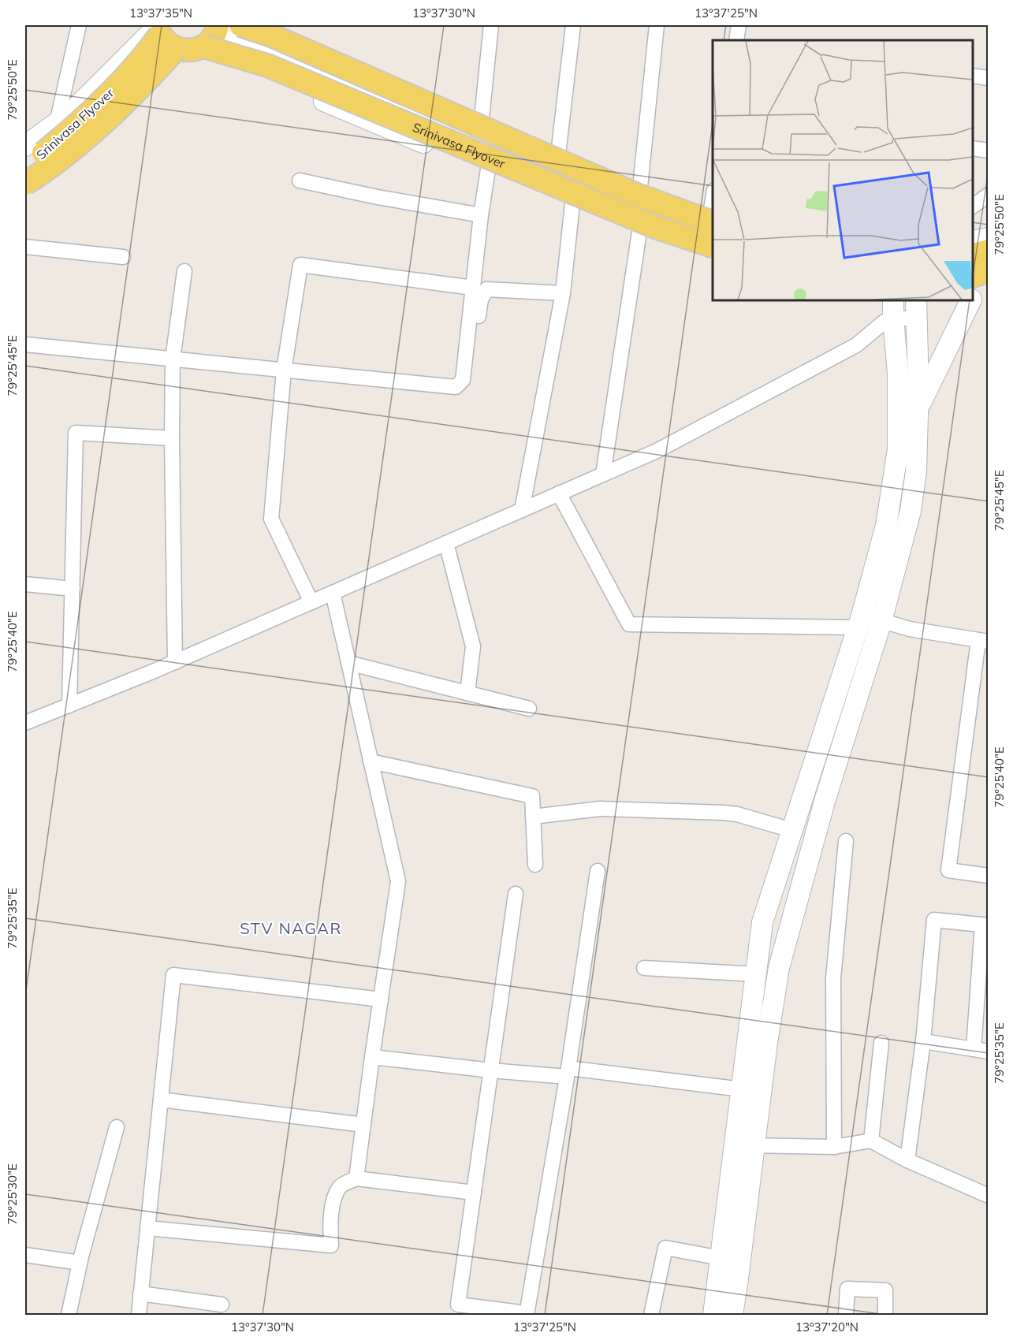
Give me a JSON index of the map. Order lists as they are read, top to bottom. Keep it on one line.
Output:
{"streets":{"main road":["Srinivasa Flyover"]},"districts":["STV NAGAR"],"coordinates":["13°37'35\"N","13°37'30\"N","13°37'25\"N","79°25'50\"E","79°25'45\"E","79°25'40\"E","79°25'35\"E","79°25'30\"E","13°37'20\"N"]}
